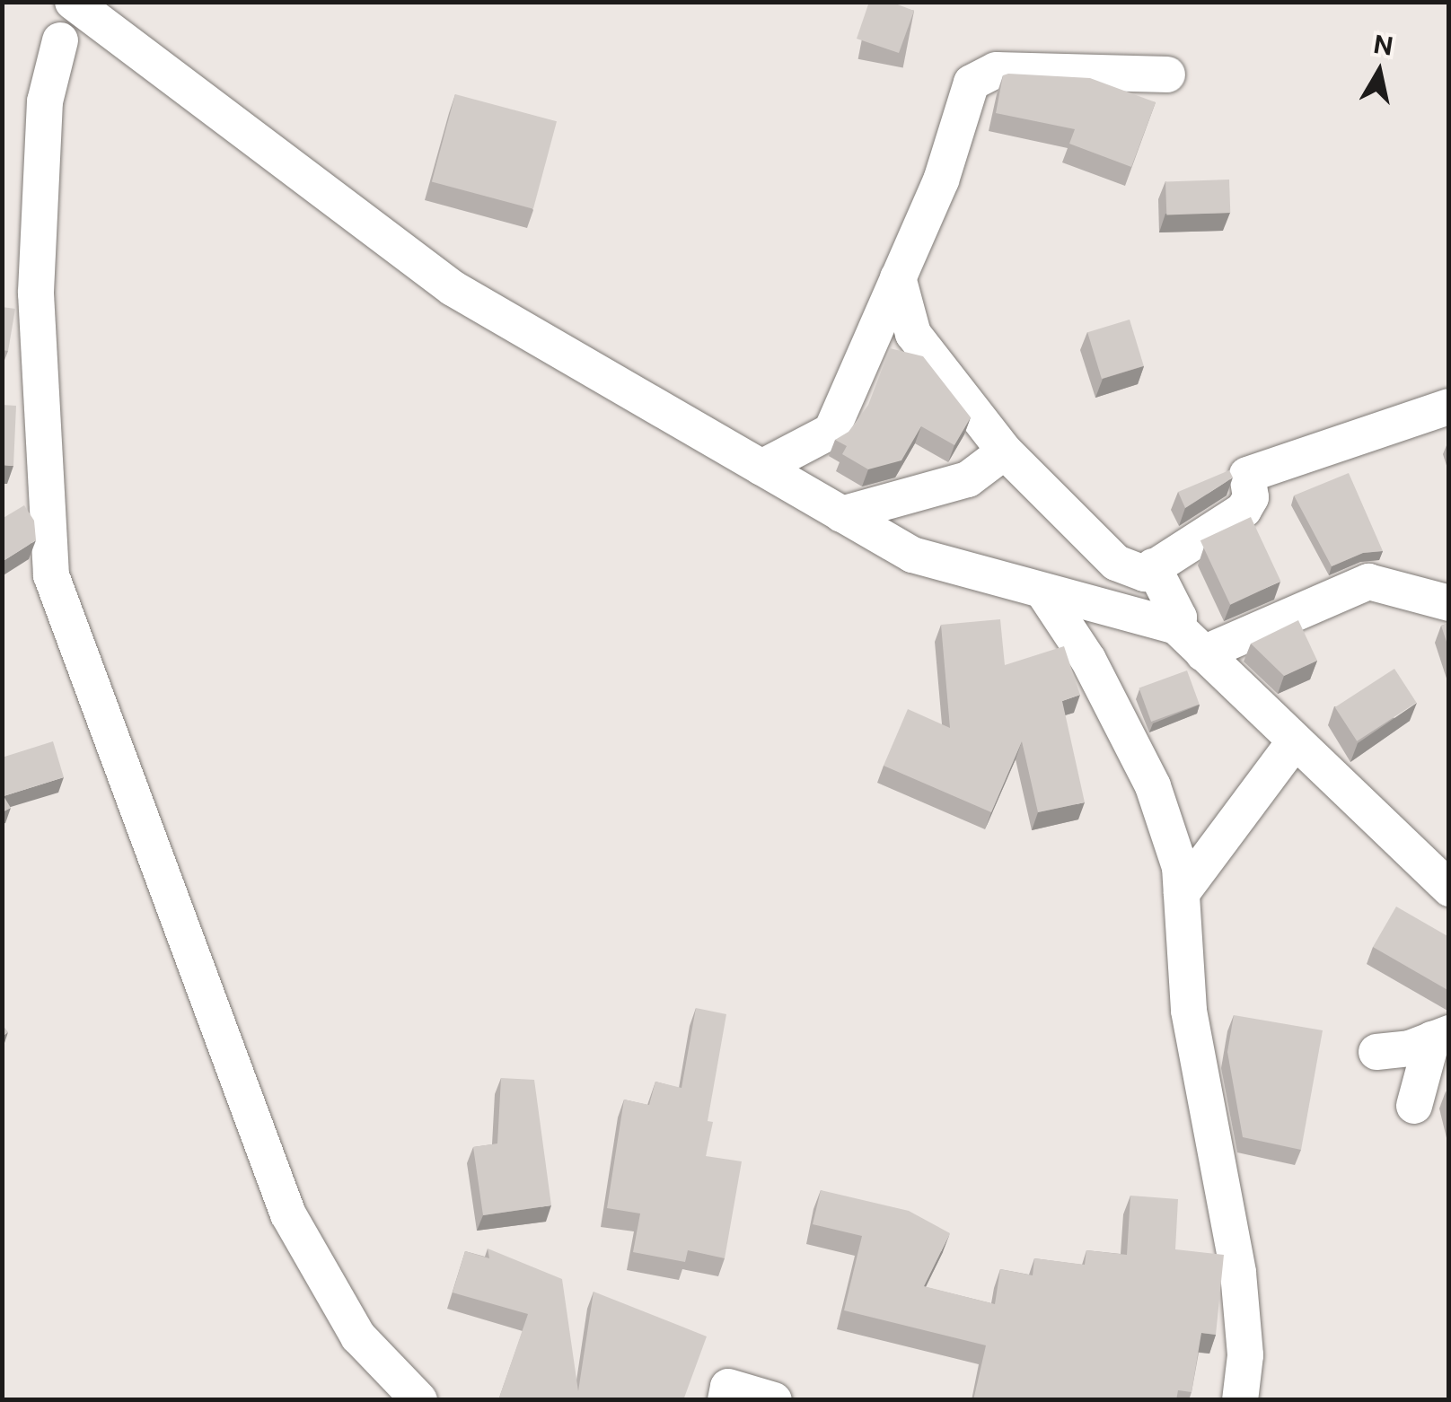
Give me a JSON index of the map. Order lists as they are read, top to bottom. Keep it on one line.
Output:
{"north":"top"}
